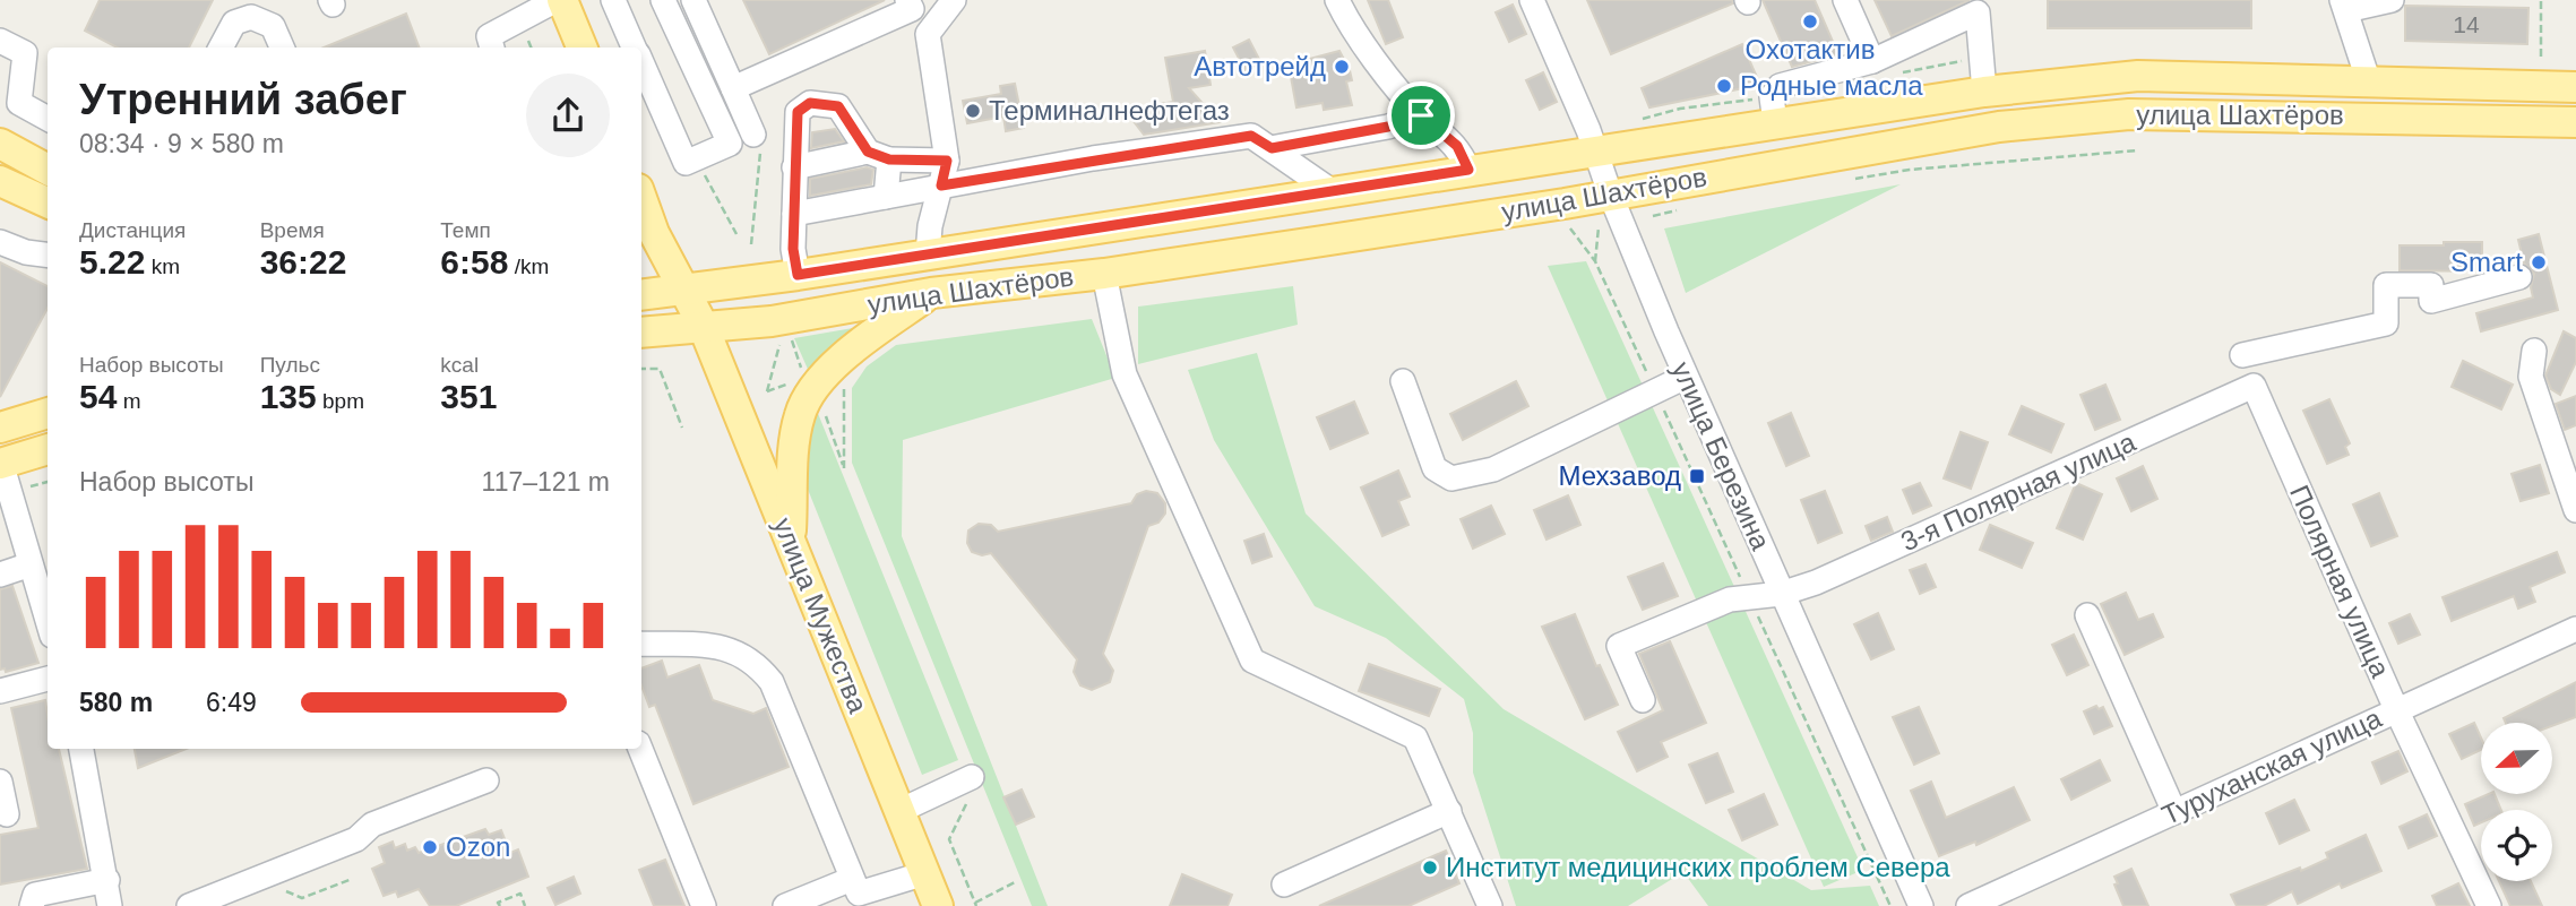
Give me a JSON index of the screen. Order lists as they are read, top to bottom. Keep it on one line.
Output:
{"streets":{"main road":["улица Шахтёров","улица Мужества"],"street":["улица Березина","3-я Полярная улица","Полярная улица","Туруханская улица"]},"crossings":[["улица Шахтёров","улица Березина"],["улица Шахтёров","улица Мужества"],["улица Березина","3-я Полярная улица"],["3-я Полярная улица","Полярная улица"],["Полярная улица","Туруханская улица"]],"places":{"other":["Охотактив","Автотрейд","Родные масла","Терминалнефтегаз","Smart","Ozon","Институт медицинских проблем Севера"],"transit":["Мехзавод"]},"house_numbers":["14"],"north":"left","page":{"heading":["Утренний забег","08:34 · 9 × 580 m"],"stats":[["Дистанция","5.22 km"],["Время","36:22"],["Темп","6:58 /km"],["Набор высоты","54 m"],["Пульс","135 bpm"],["kcal","351"]],"chart":["Набор высоты","117–121 m"],"list":[{"name":"580 m","note":"6:49"}]}}
